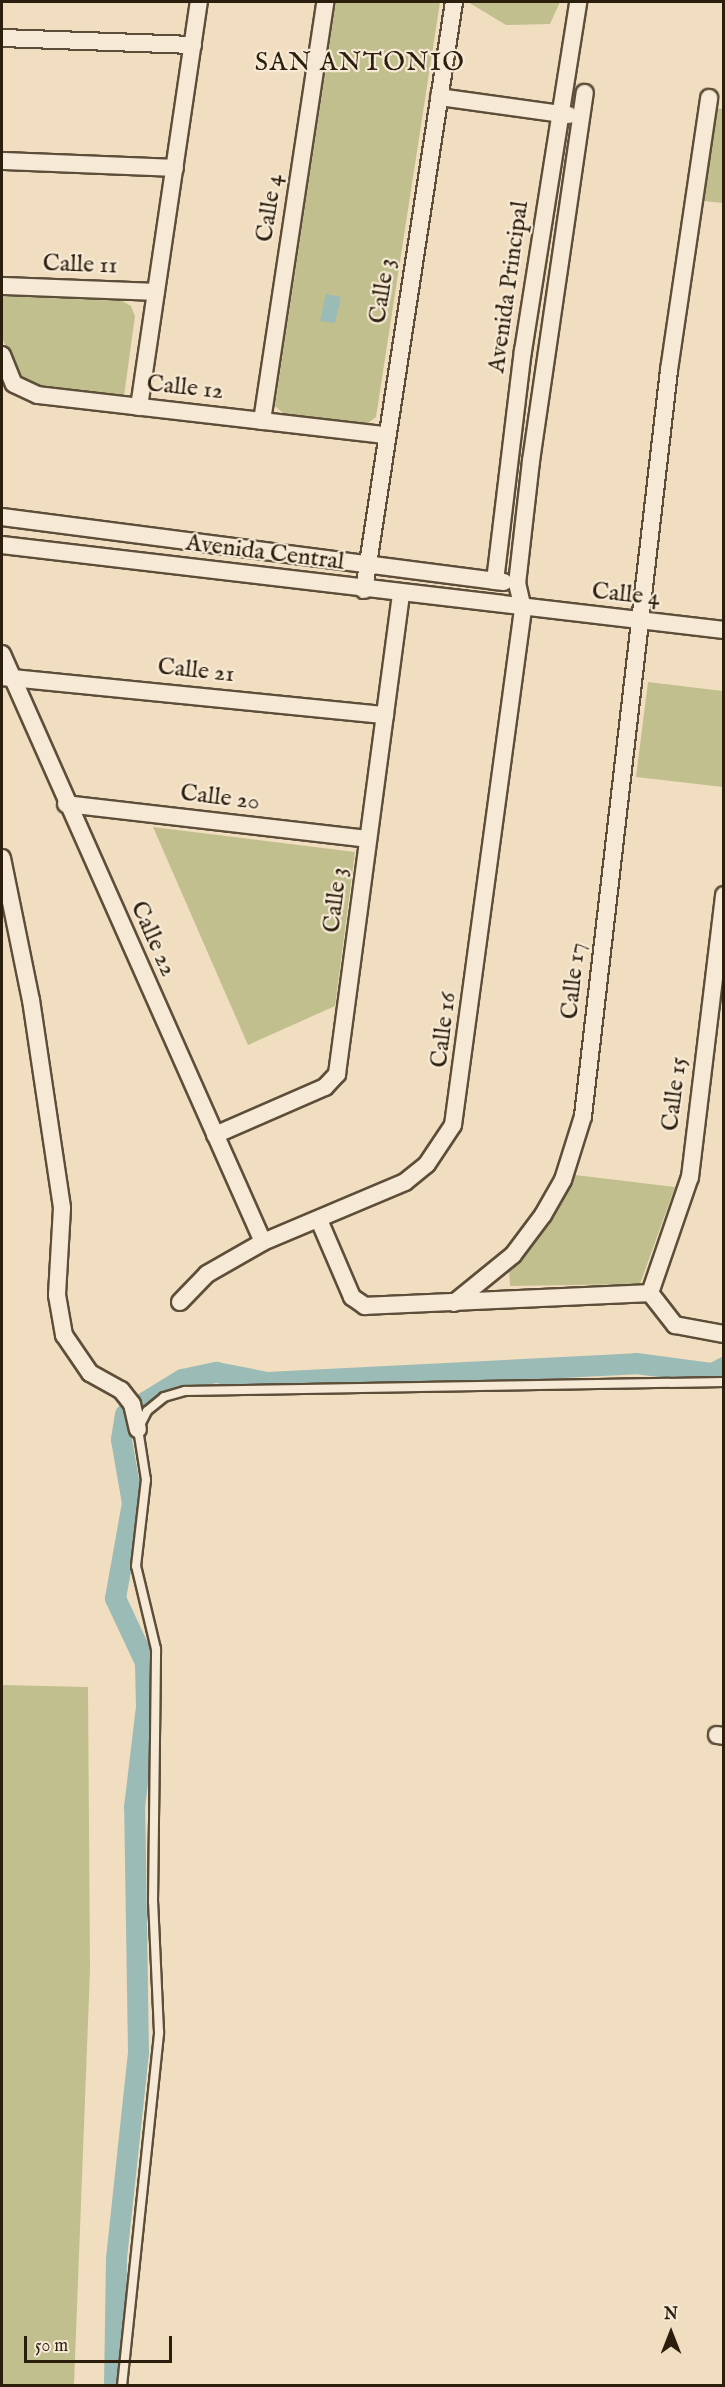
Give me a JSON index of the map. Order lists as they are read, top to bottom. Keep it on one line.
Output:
{"streets":{"street":["Calle 4","Calle 11","Avenida Principal","Calle 3","Calle 12","Avenida Central","Calle 21","Calle 20","Calle 22","Calle 17","Calle 16","Calle 15"]},"crossings":[["Calle 4","Avenida Principal"],["Calle 4","Calle 12"],["Calle 4","Avenida Central"],["Calle 4","Calle 17"],["Calle 4","Calle 16"],["Avenida Principal","Avenida Central"],["Avenida Principal","Calle 16"],["Calle 3","Calle 12"],["Calle 3","Avenida Central"],["Calle 3","Calle 21"],["Calle 3","Calle 20"],["Calle 3","Calle 22"],["Avenida Central","Calle 16"],["Calle 21","Calle 22"],["Calle 20","Calle 22"],["Calle 22","Calle 16"]],"districts":["SAN ANTONIO"],"scale_bar":"50 m","north":"top"}
